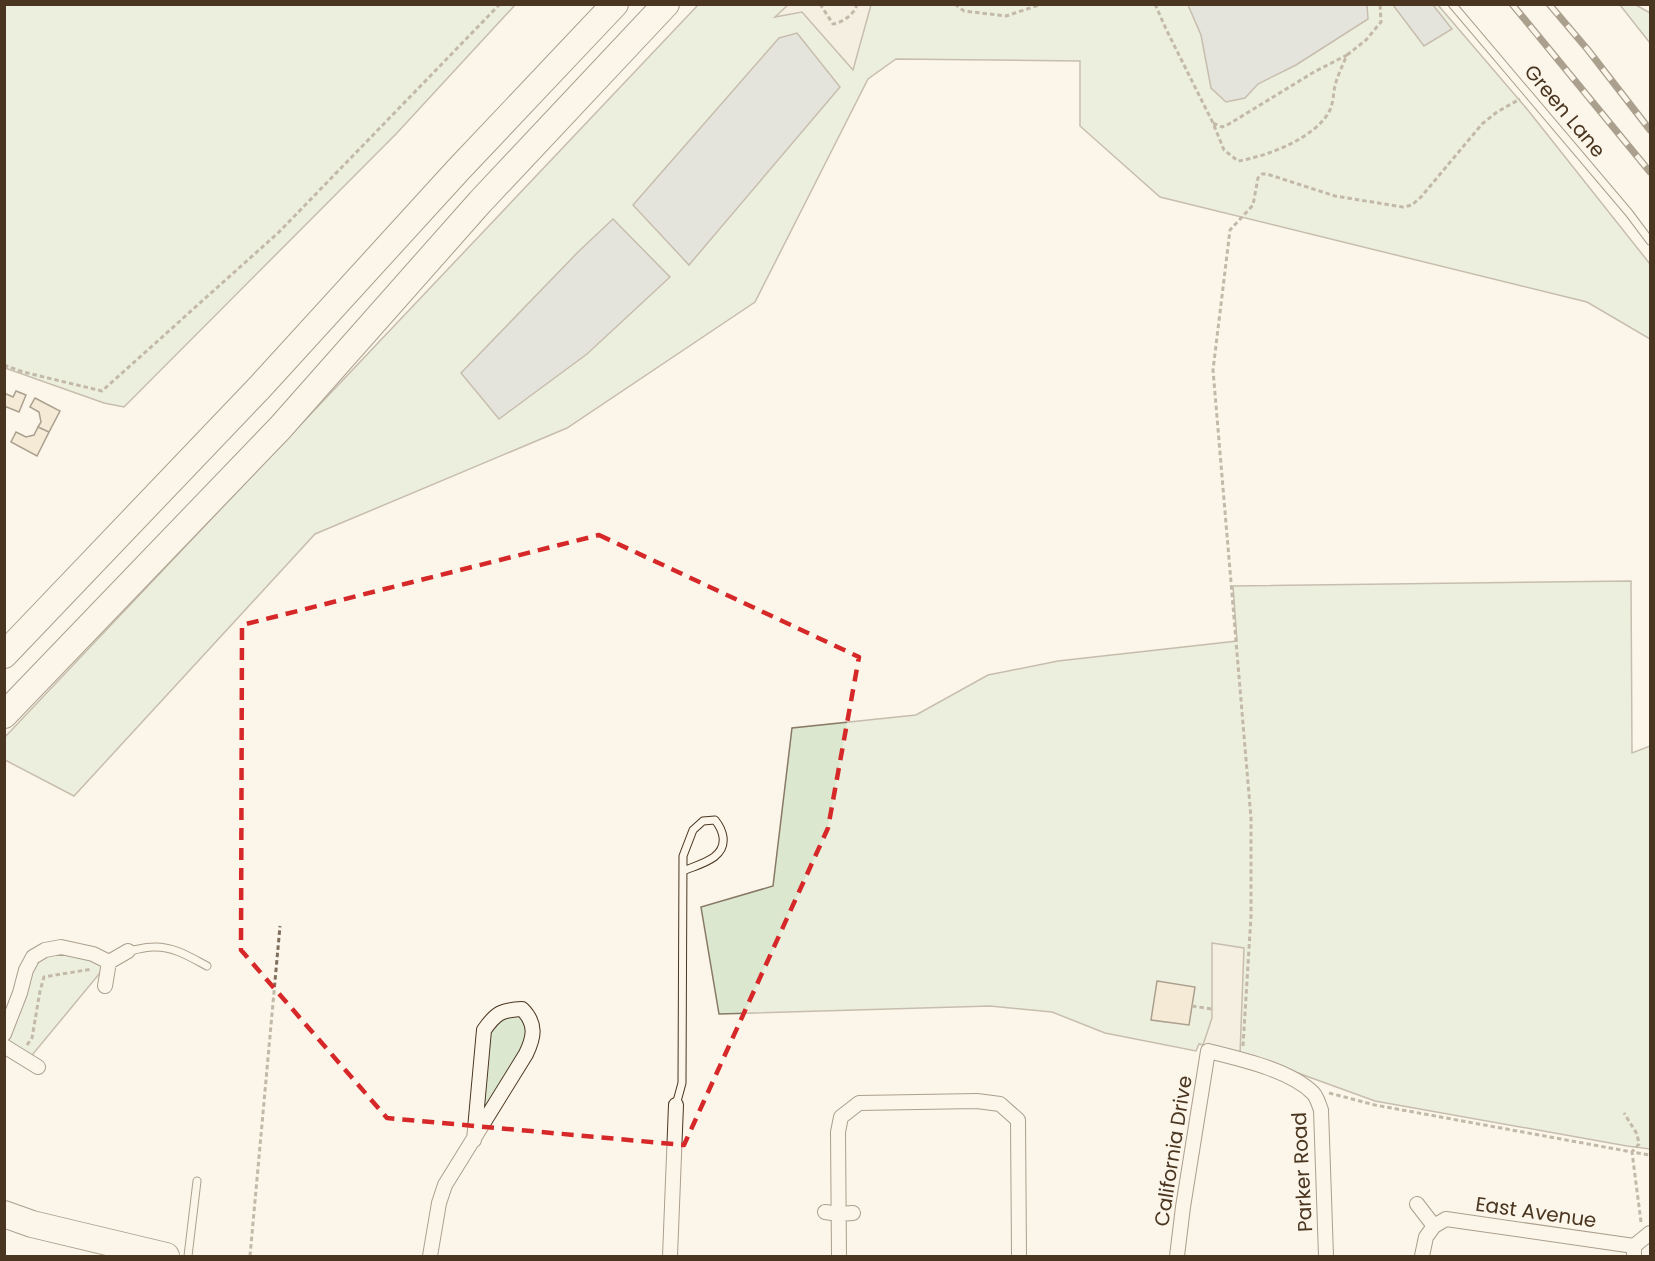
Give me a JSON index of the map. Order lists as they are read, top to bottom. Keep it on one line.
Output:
{"streets":{"street":["California Drive","Parker Road","East Avenue"],"lane":["Green Lane"]},"crossings":[["California Drive","Parker Road"]]}
